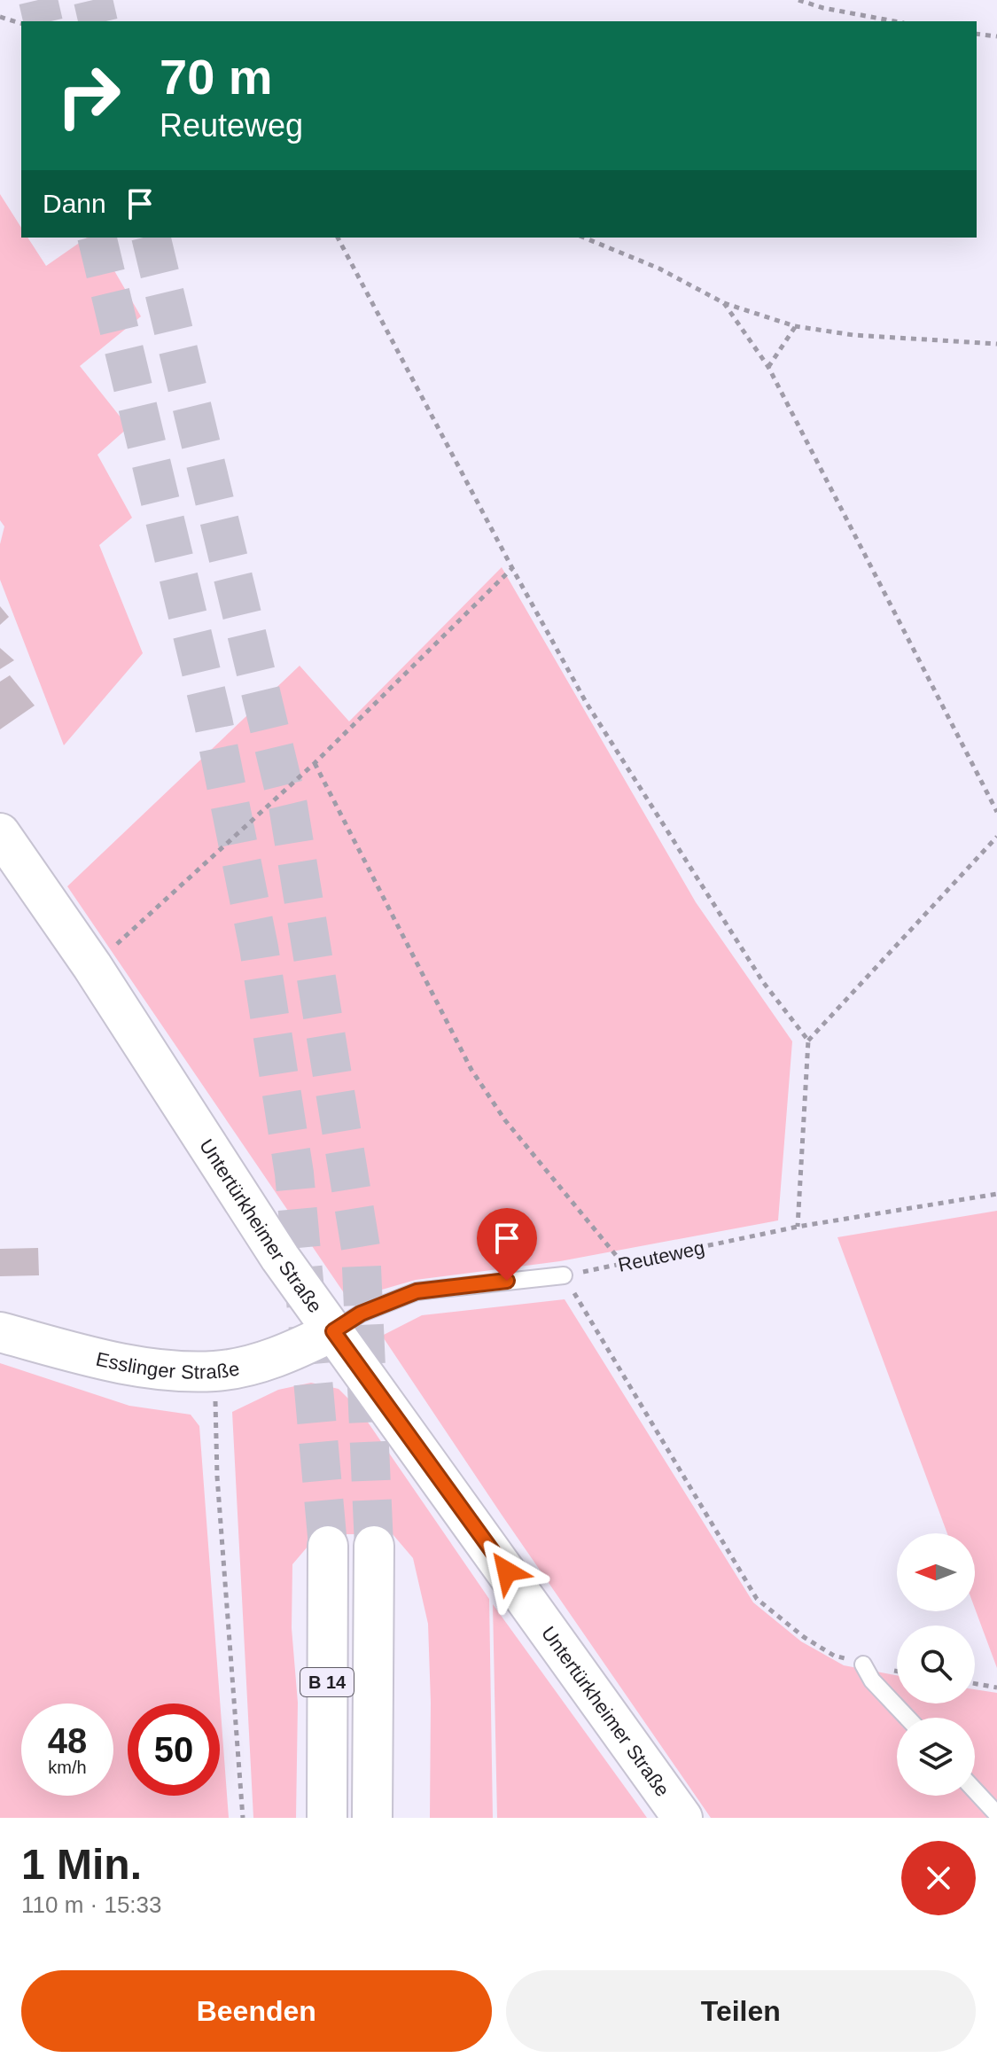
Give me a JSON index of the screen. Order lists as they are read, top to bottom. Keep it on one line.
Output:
{"streets":{"main road":["Untertürkheimer Straße","Esslinger Straße","B 14"],"path":["Reuteweg"]},"crossings":[["Untertürkheimer Straße","Esslinger Straße"]],"north":"left","page":{"turn":["70 m","Reuteweg"],"then":"Dann","speed":"48 km/h","limit":"50","heading":["1 Min.","110 m · 15:33"],"buttons":["Beenden","Teilen"]}}
